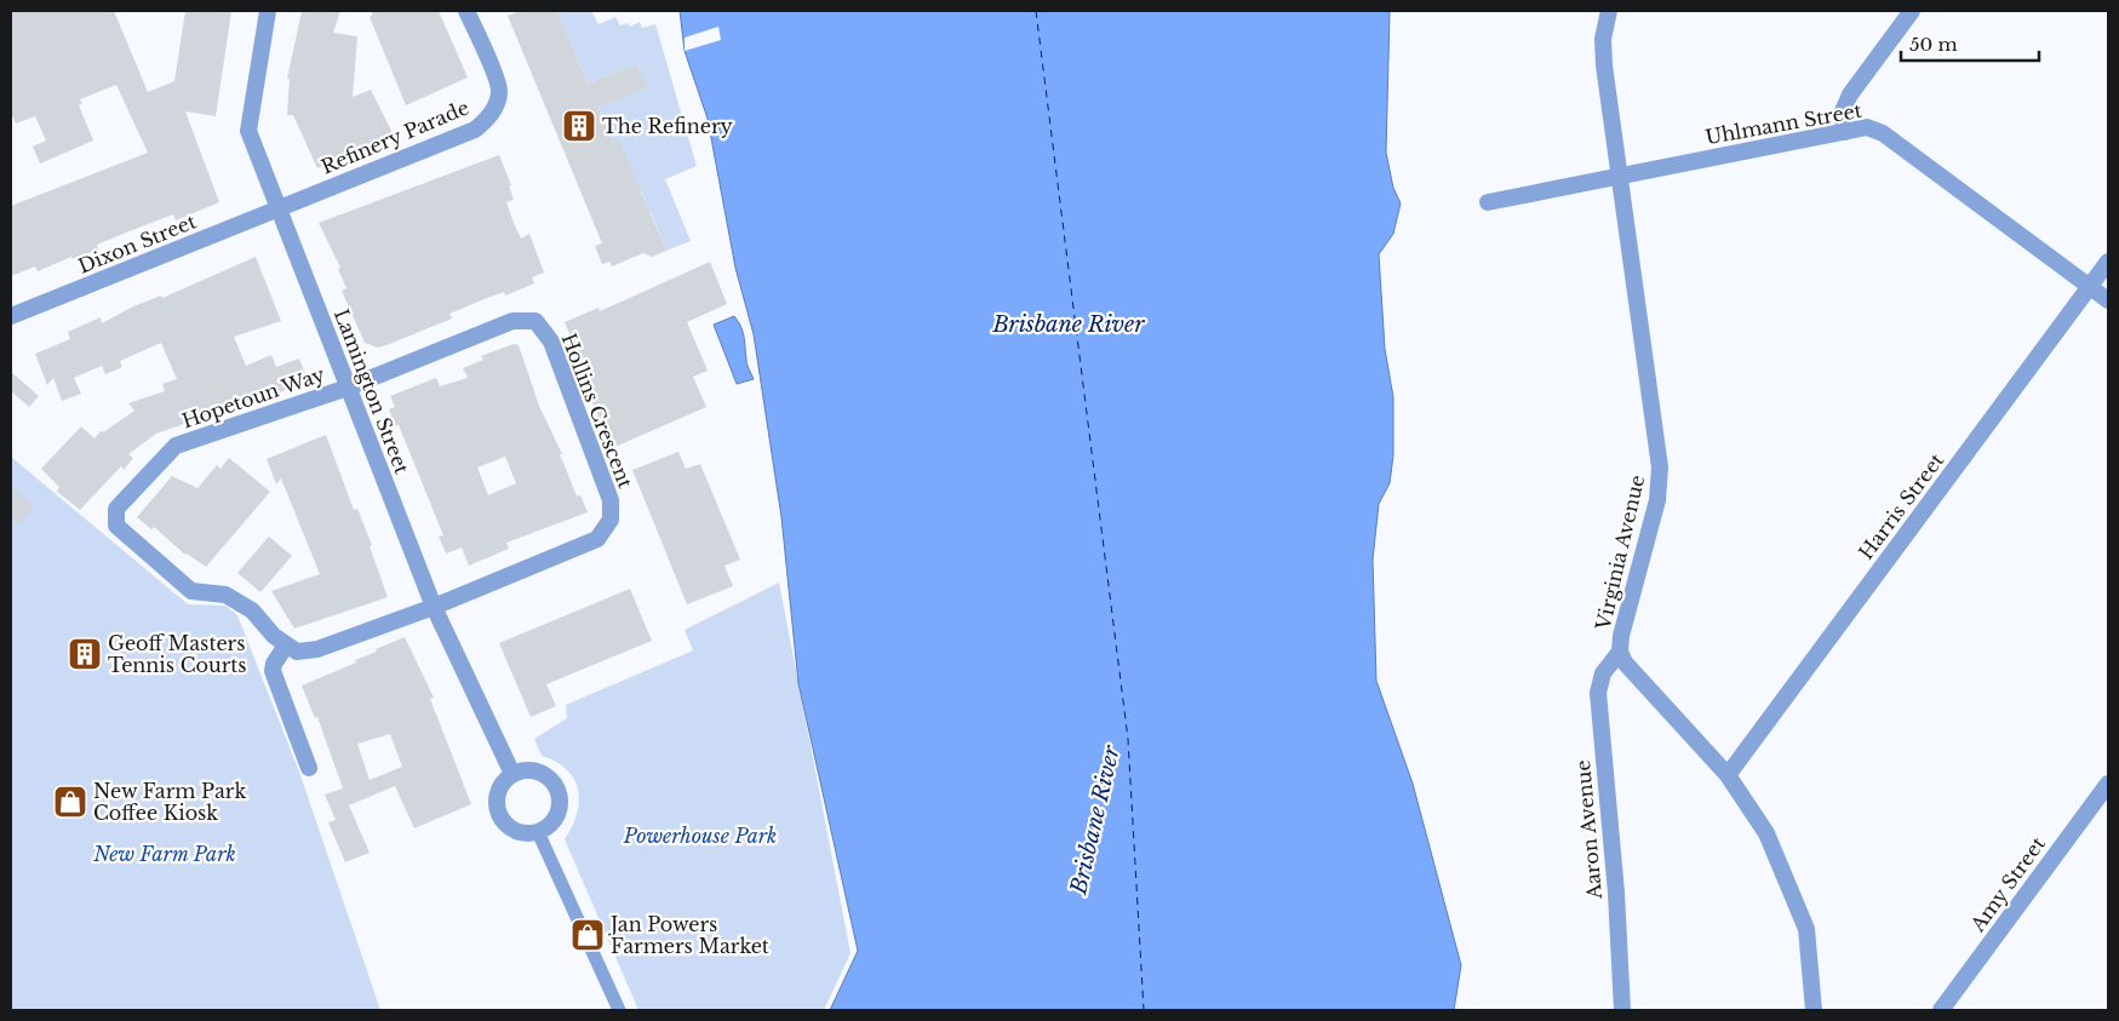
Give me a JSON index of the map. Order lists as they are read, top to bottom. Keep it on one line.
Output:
{"streets":{"street":["Uhlmann Street","Refinery Parade","Dixon Street","Lamington Street","Hopetoun Way","Hollins Crescent","Harris Street","Virginia Avenue","Aaron Avenue","Amy Street"]},"crossings":[["Uhlmann Street","Harris Street"],["Uhlmann Street","Virginia Avenue"],["Refinery Parade","Dixon Street"],["Refinery Parade","Lamington Street"],["Dixon Street","Lamington Street"],["Lamington Street","Hopetoun Way"],["Lamington Street","Hollins Crescent"],["Hopetoun Way","Hollins Crescent"],["Harris Street","Virginia Avenue"],["Virginia Avenue","Aaron Avenue"]],"water":["Brisbane River"],"parks":["Powerhouse Park","New Farm Park"],"places":{"building":["The Refinery","Geoff Masters Tennis Courts"],"shop":["New Farm Park Coffee Kiosk","Jan Powers Farmers Market"]},"scale_bar":"50 m"}
